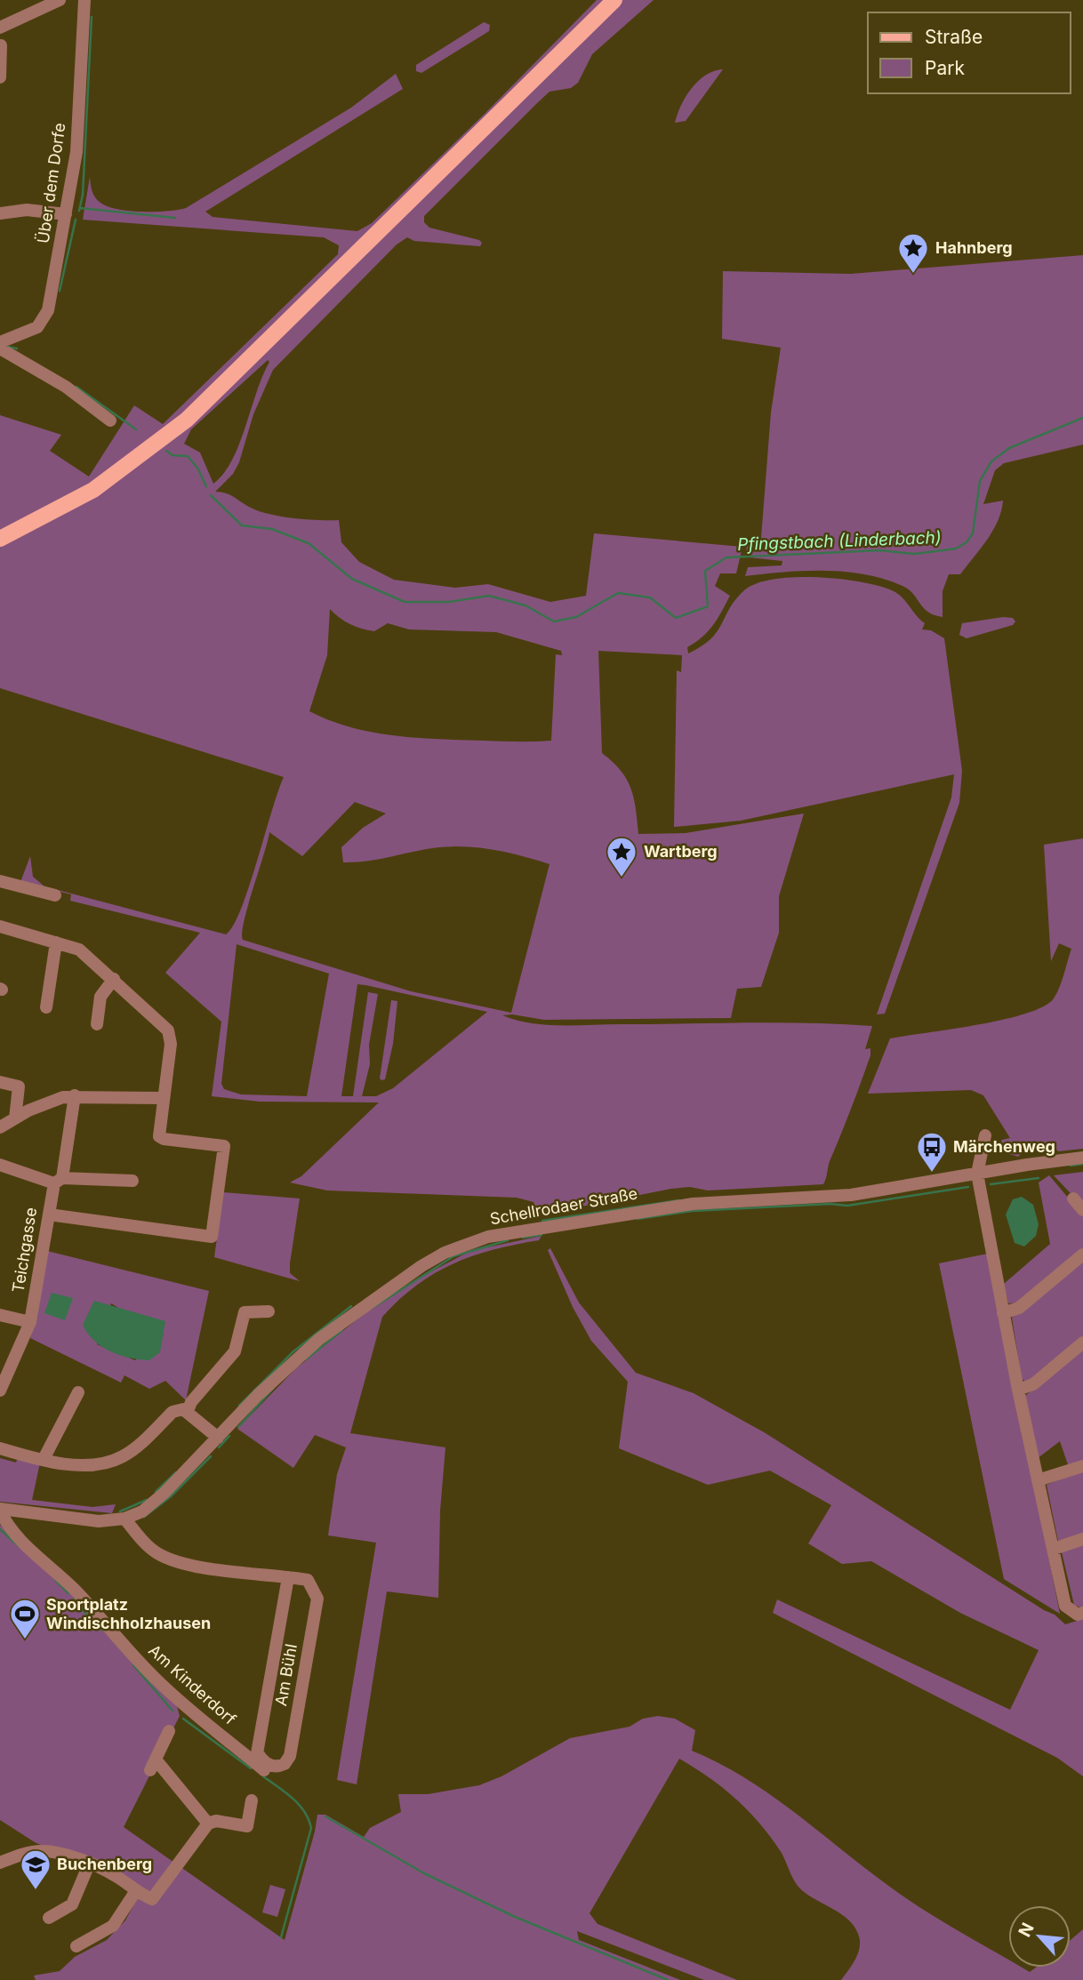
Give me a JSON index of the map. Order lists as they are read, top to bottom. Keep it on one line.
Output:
{"streets":{"street":["Über dem Dorfe","Schellrodaer Straße","Teichgasse","Am Bühl","Am Kinderdorf"]},"crossings":[["Schellrodaer Straße","Am Bühl"],["Schellrodaer Straße","Am Kinderdorf"],["Am Bühl","Am Kinderdorf"]],"water":["Pfingstbach (Linderbach)"],"places":{"place":["Hahnberg","Wartberg"],"bus stop":["Märchenweg"],"sports":["Sportplatz Windischholzhausen"],"school or university":["Buchenberg"]},"legend":["Straße","Park"],"north":"top left"}
